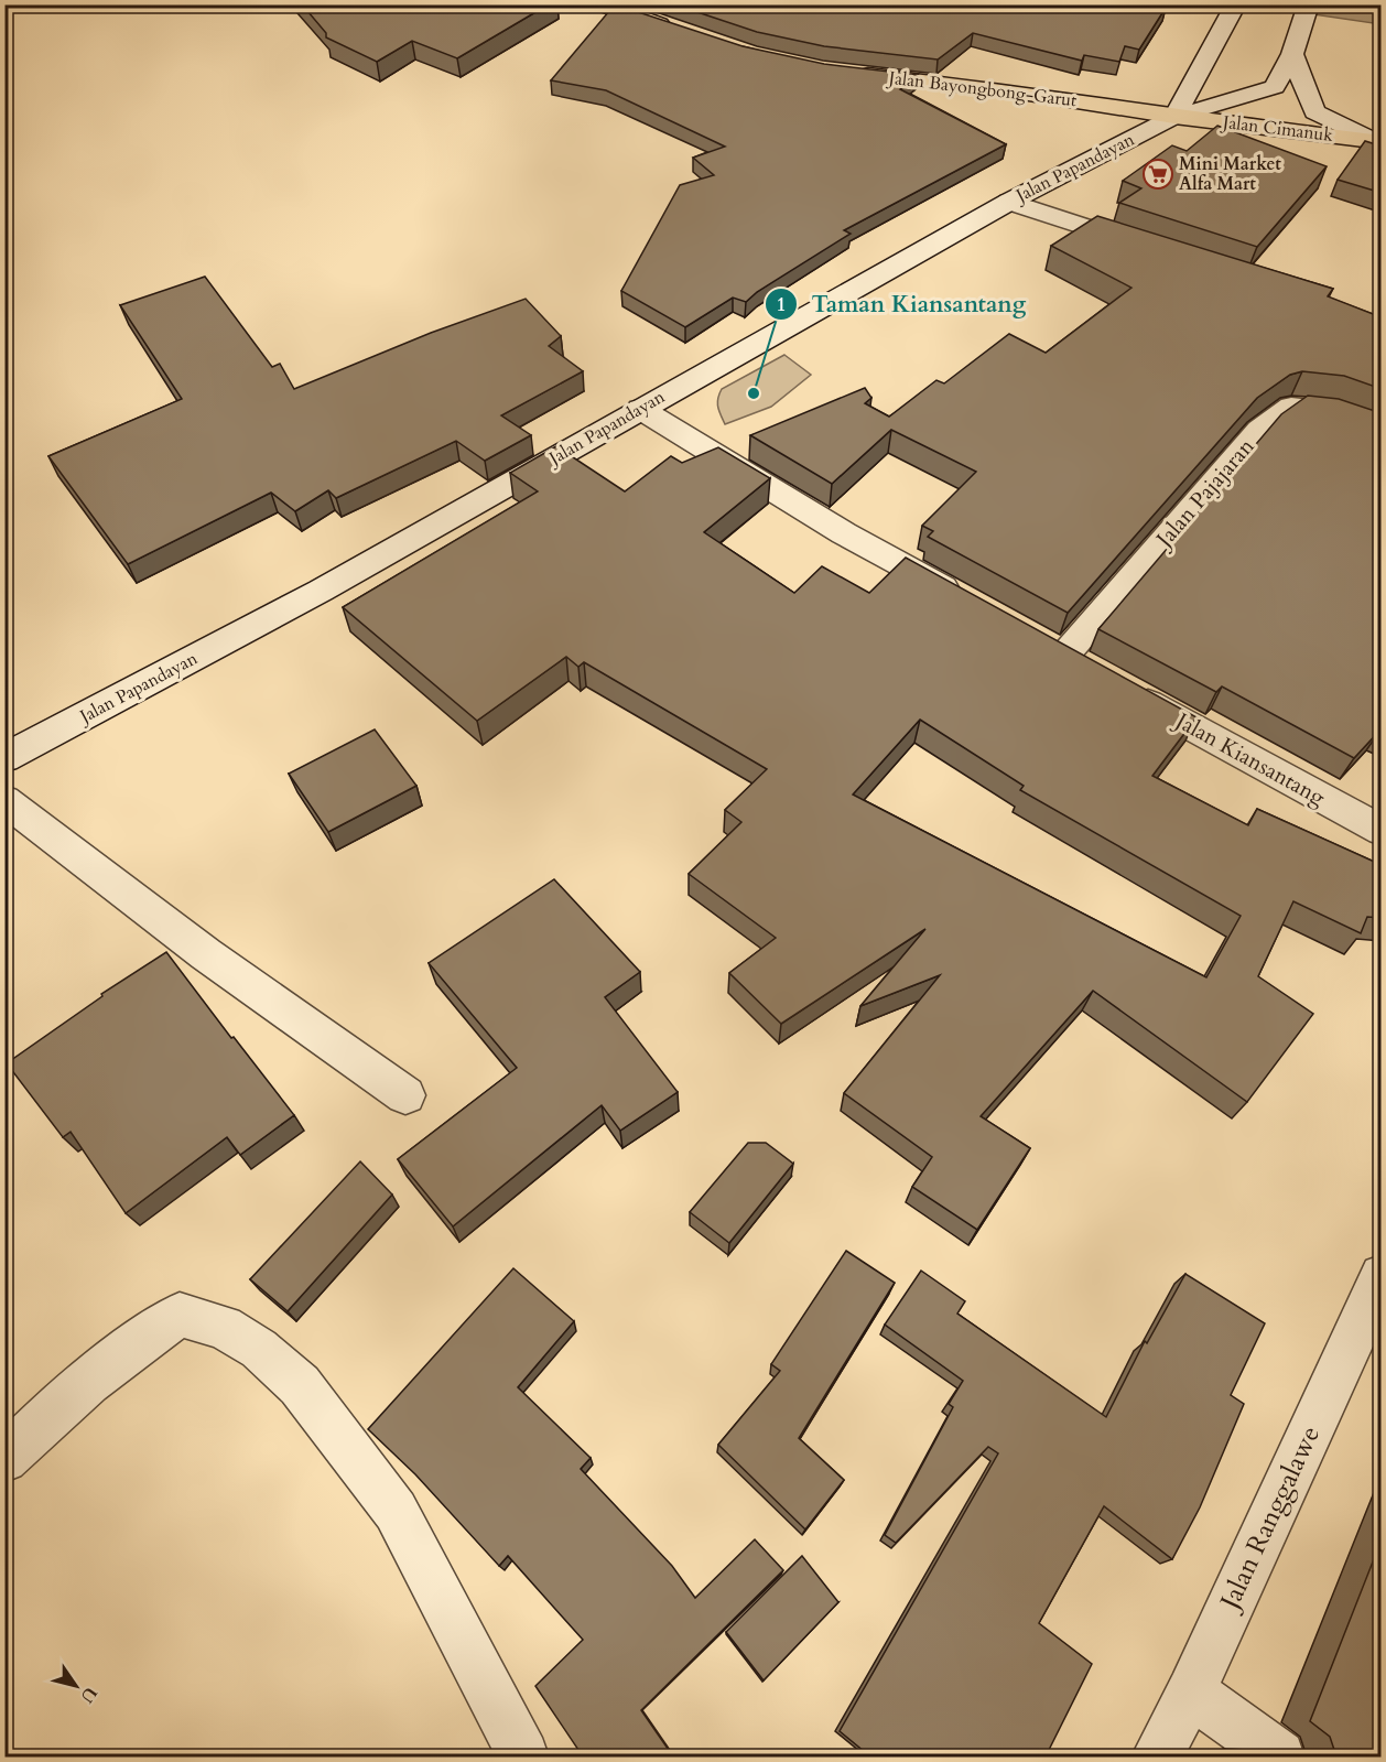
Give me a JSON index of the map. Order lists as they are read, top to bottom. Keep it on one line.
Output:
{"streets":{"main road":["Jalan Bayongbong-Garut","Jalan Cimanuk"],"street":["Jalan Papandayan","Jalan Pajajaran","Jalan Kiansantang","Jalan Ranggalawe"]},"crossings":[["Jalan Bayongbong-Garut","Jalan Cimanuk"],["Jalan Bayongbong-Garut","Jalan Papandayan"],["Jalan Cimanuk","Jalan Papandayan"]],"places":{"supermarket":["Mini Market Alfa Mart"],"other":["Taman Kiansantang"]},"north":"bottom right"}
